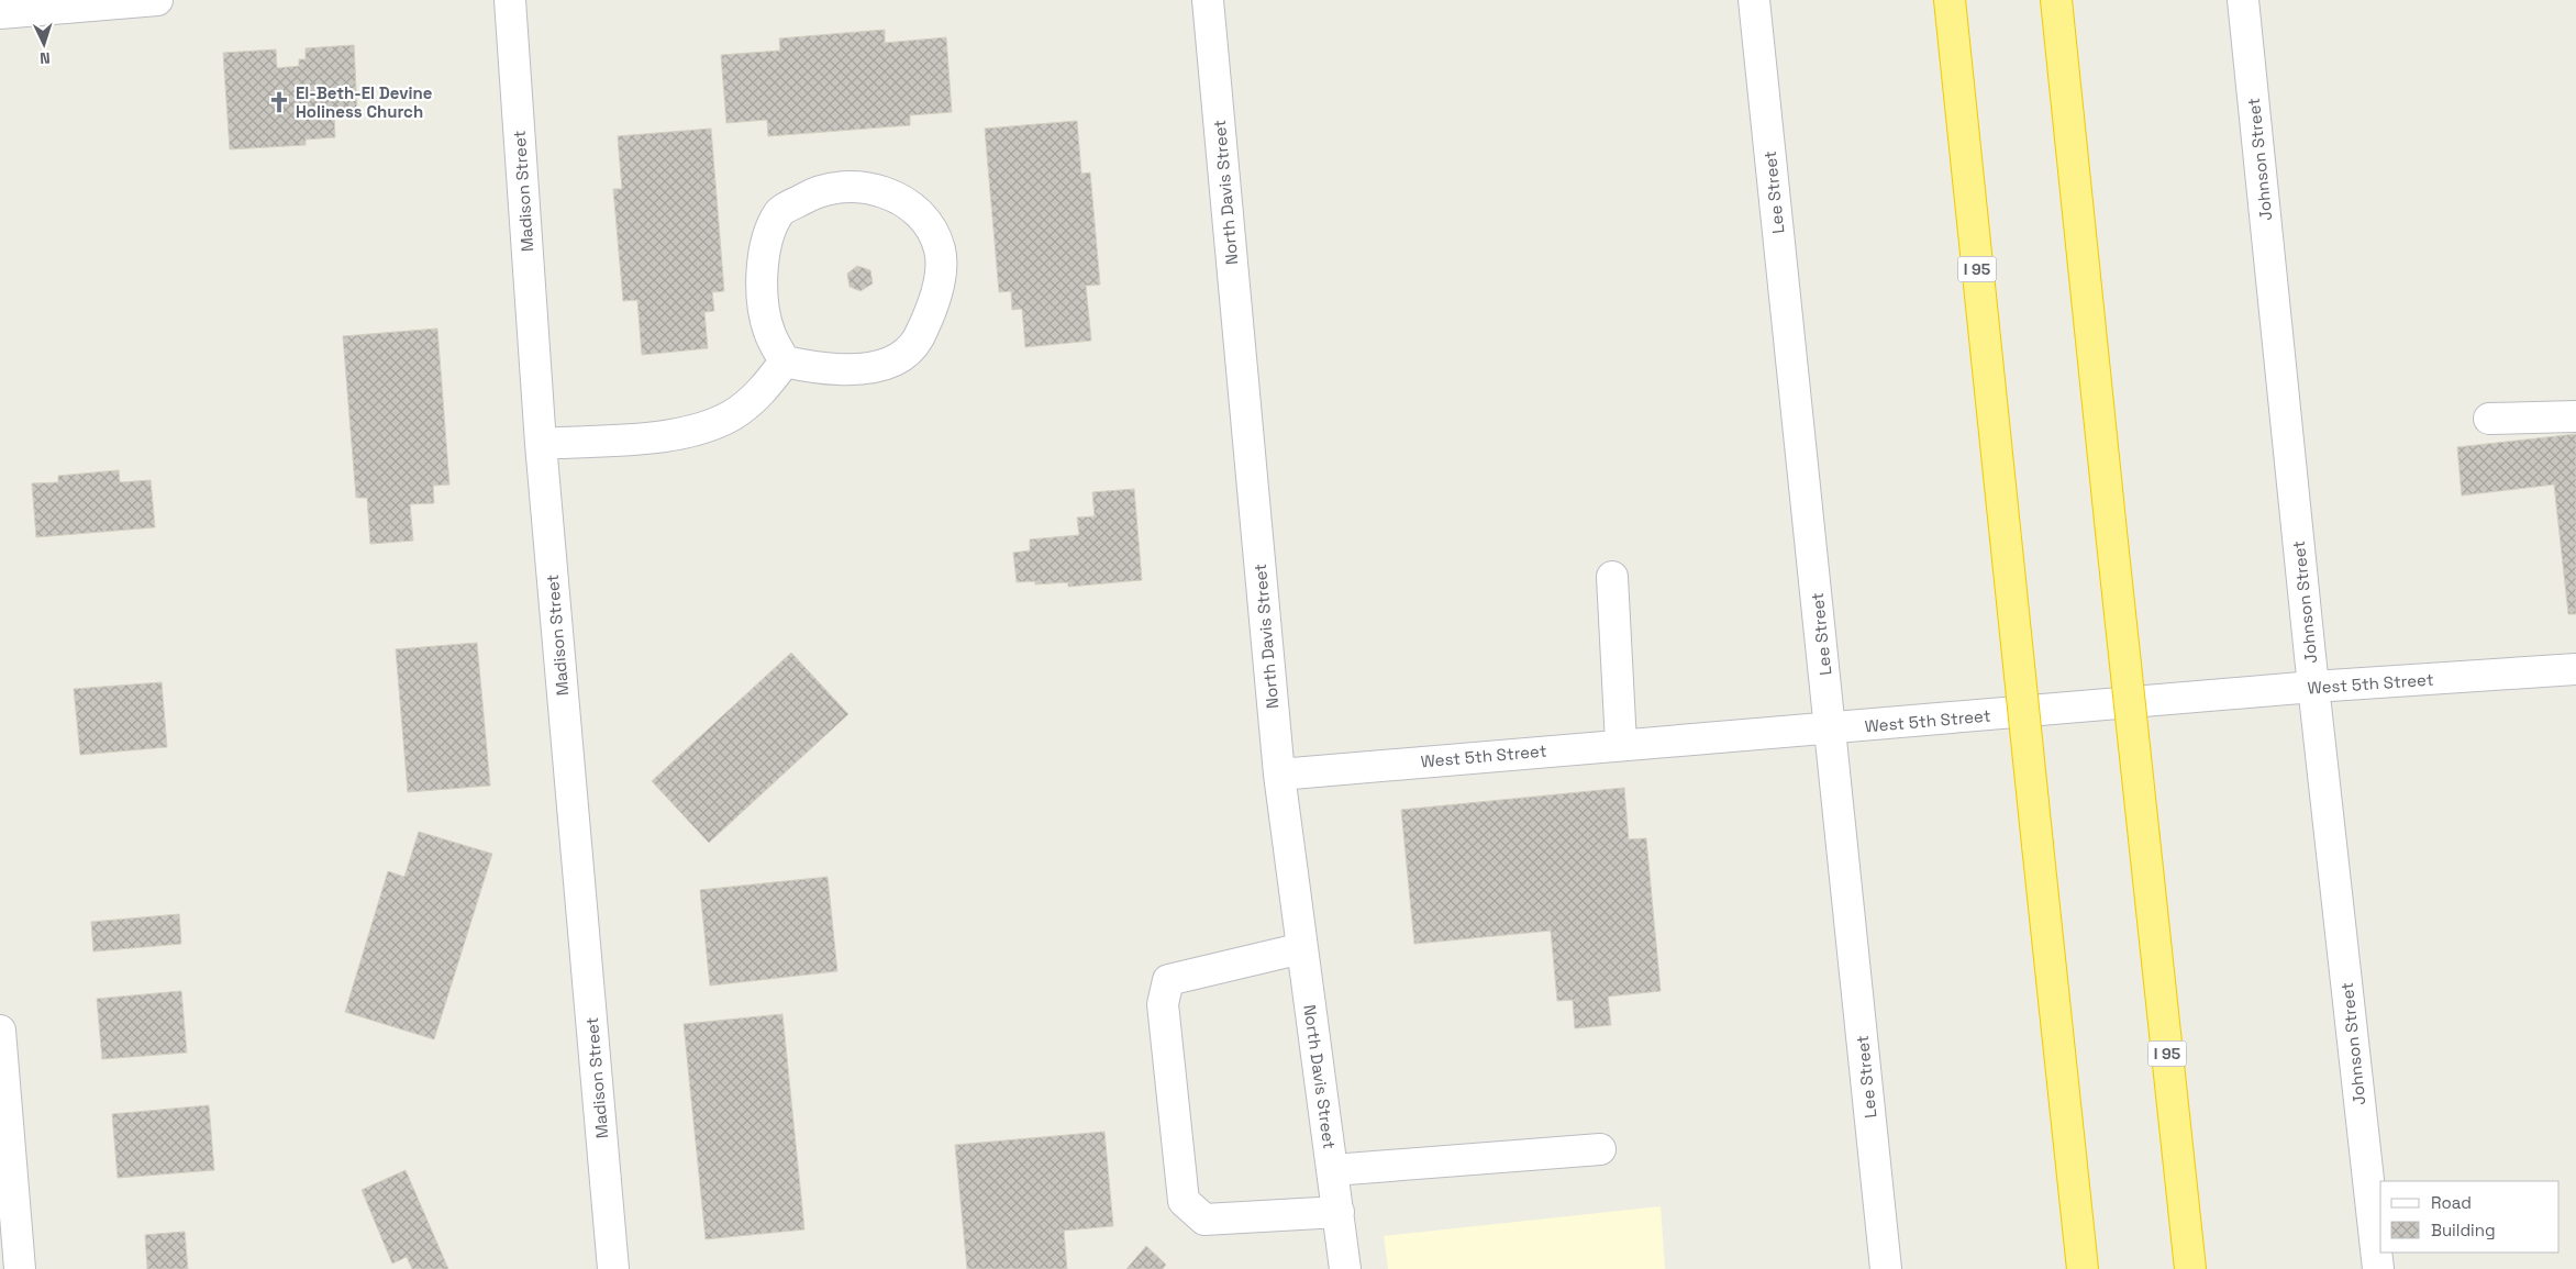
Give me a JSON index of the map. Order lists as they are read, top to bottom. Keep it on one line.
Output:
{"streets":{"highway":["I 95"],"street":["Johnson Street","Madison Street","North Davis Street","Lee Street","West 5th Street"]},"crossings":[["Johnson Street","West 5th Street"],["North Davis Street","West 5th Street"],["Lee Street","West 5th Street"]],"places":{"church":["El-Beth-El Devine Holiness Church"]},"legend":["Road","Building"],"north":"bottom"}
